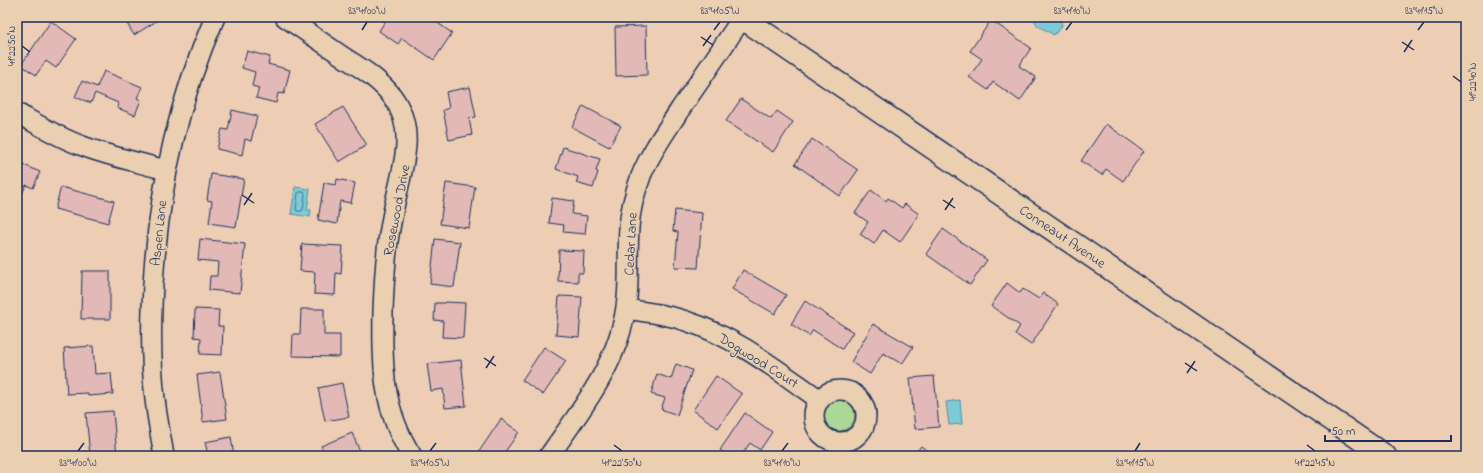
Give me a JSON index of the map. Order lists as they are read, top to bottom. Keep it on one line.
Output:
{"streets":{"street":["Rosewood Drive","Aspen Lane","Conneaut Avenue","Cedar Lane","Dogwood Court"]},"crossings":[["Conneaut Avenue","Cedar Lane"],["Cedar Lane","Dogwood Court"]],"scale_bar":"50 m","coordinates":["83°41'00\"W","83°41'05\"W","83°41'10\"W","83°41'15\"W","41°22'50\"N","41°22'40\"N","41°22'45\"N"]}
